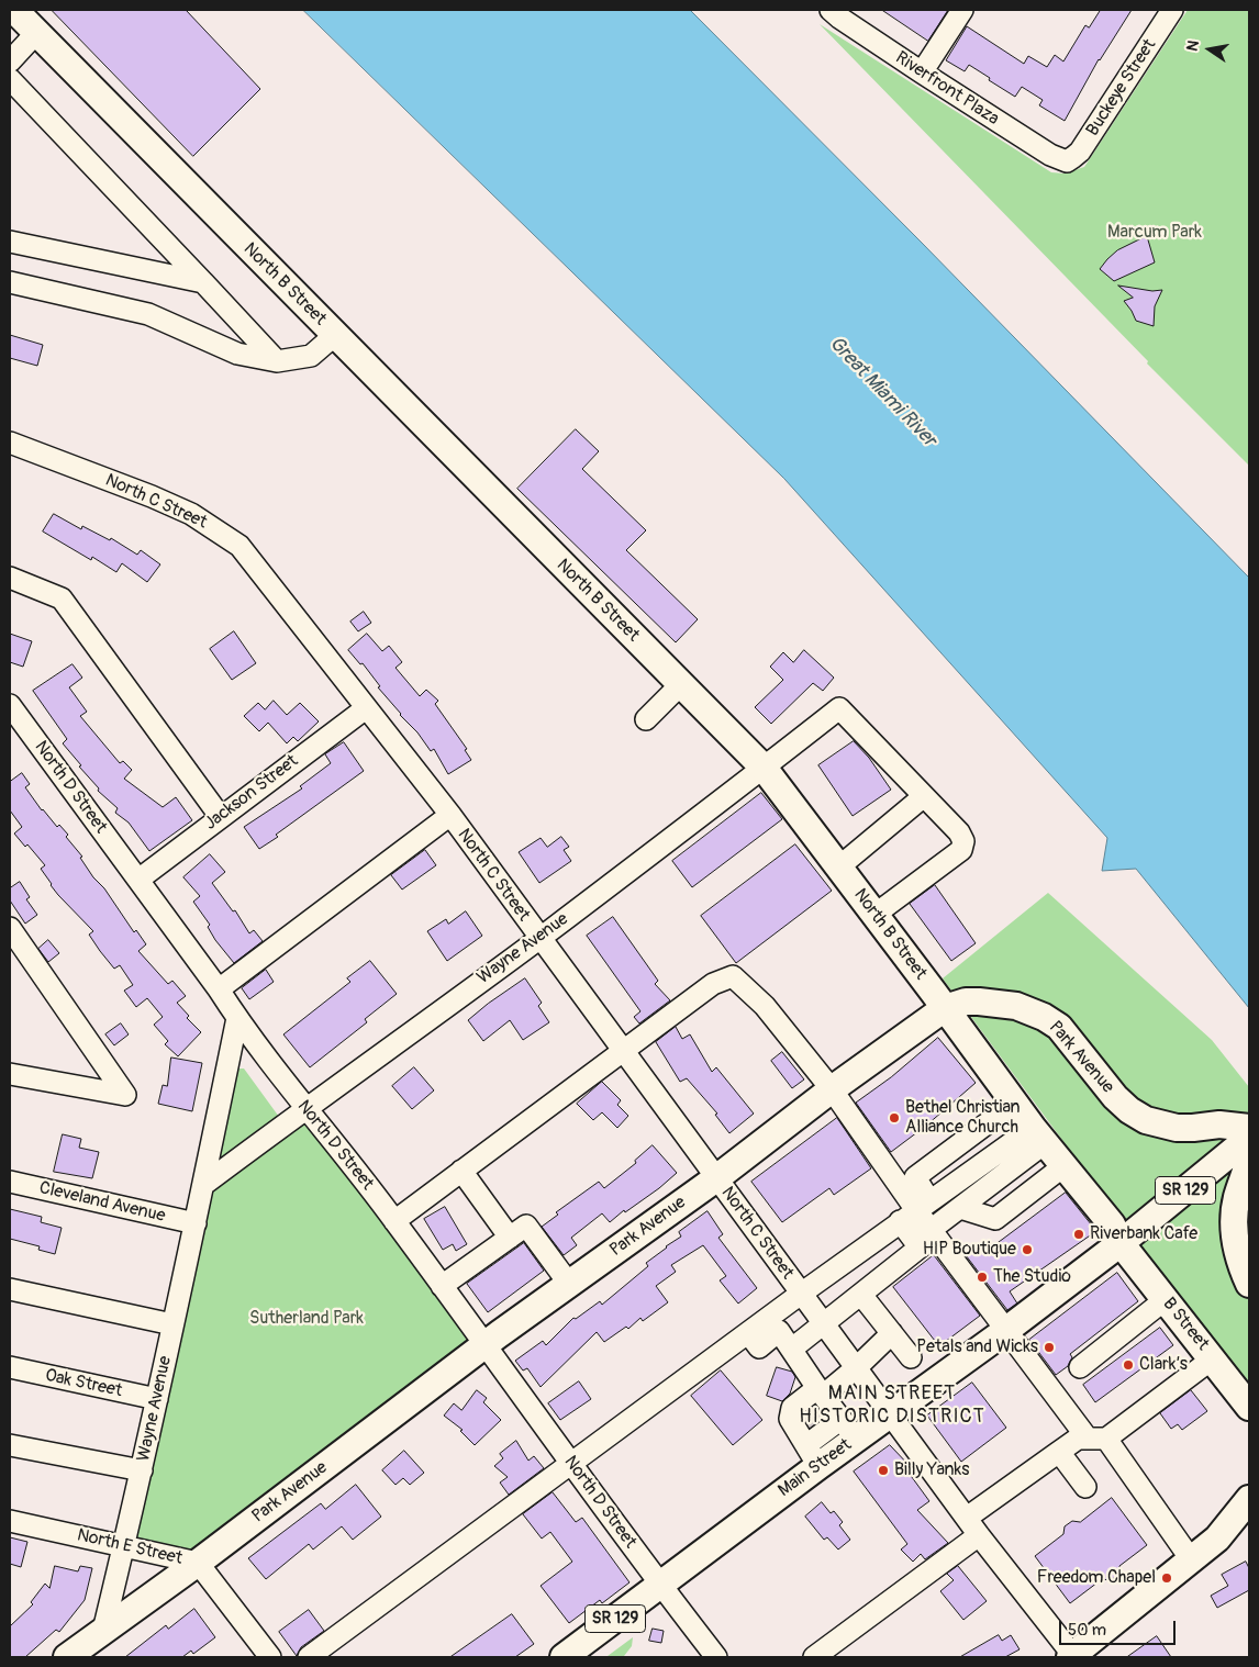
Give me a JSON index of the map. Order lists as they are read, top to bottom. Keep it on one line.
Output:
{"streets":{"main road":["North B Street","Park Avenue","SR 129","B Street","Main Street"],"street":["Buckeye Street","Riverfront Plaza","North C Street","North D Street","Jackson Street","Wayne Avenue","Cleveland Avenue","Oak Street","North E Street"]},"crossings":[["Buckeye Street","Riverfront Plaza"],["North B Street","Wayne Avenue"],["North B Street","Park Avenue"],["North B Street","B Street"],["North B Street","Main Street"],["North C Street","Jackson Street"],["North C Street","Wayne Avenue"],["North C Street","Park Avenue"],["North C Street","Main Street"],["North D Street","Jackson Street"],["North D Street","Wayne Avenue"],["North D Street","Park Avenue"],["North D Street","Main Street"],["Wayne Avenue","Park Avenue"],["Wayne Avenue","Cleveland Avenue"],["Wayne Avenue","Oak Street"],["Wayne Avenue","North E Street"],["Park Avenue","North E Street"],["B Street","Main Street"]],"districts":["MAIN STREET HISTORIC DISTRICT"],"water":["Great Miami River"],"parks":["Marcum Park","Sutherland Park"],"places":["Bethel Christian Alliance Church","Riverbank Cafe","HIP Boutique","The Studio","Petals and Wicks","Clark’s","Billy Yanks","Freedom Chapel"],"scale_bar":"50 m","north":"left"}
